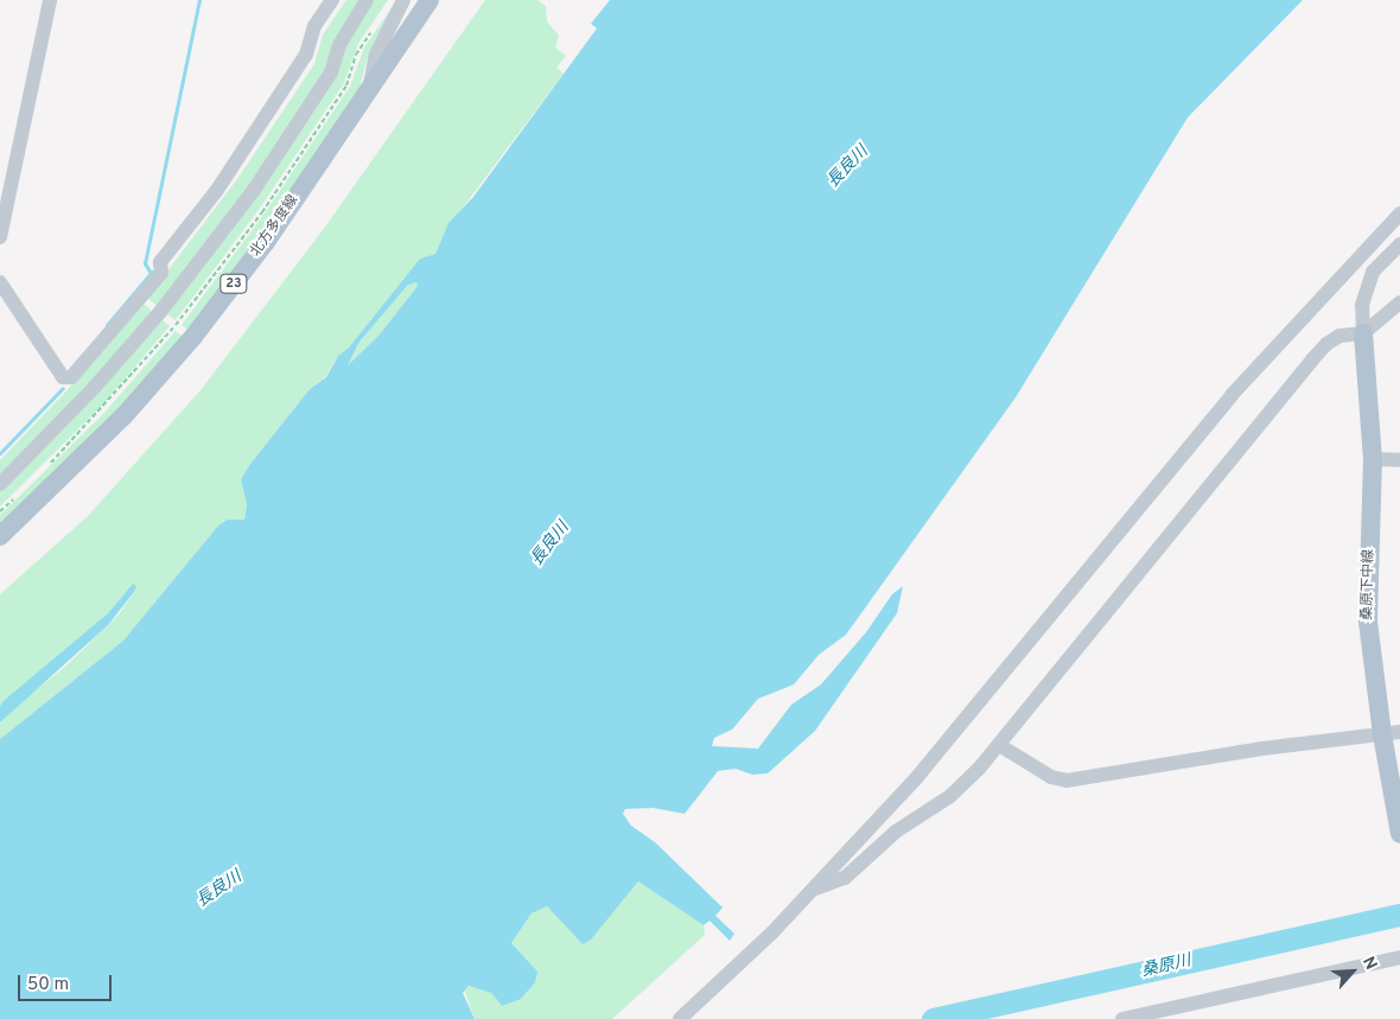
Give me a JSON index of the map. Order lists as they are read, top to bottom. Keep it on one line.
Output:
{"streets":{"main road":["北方多度線","23","桑原下中線"]},"water":["長良川","桑原川"],"scale_bar":"50 m","north":"top right"}
